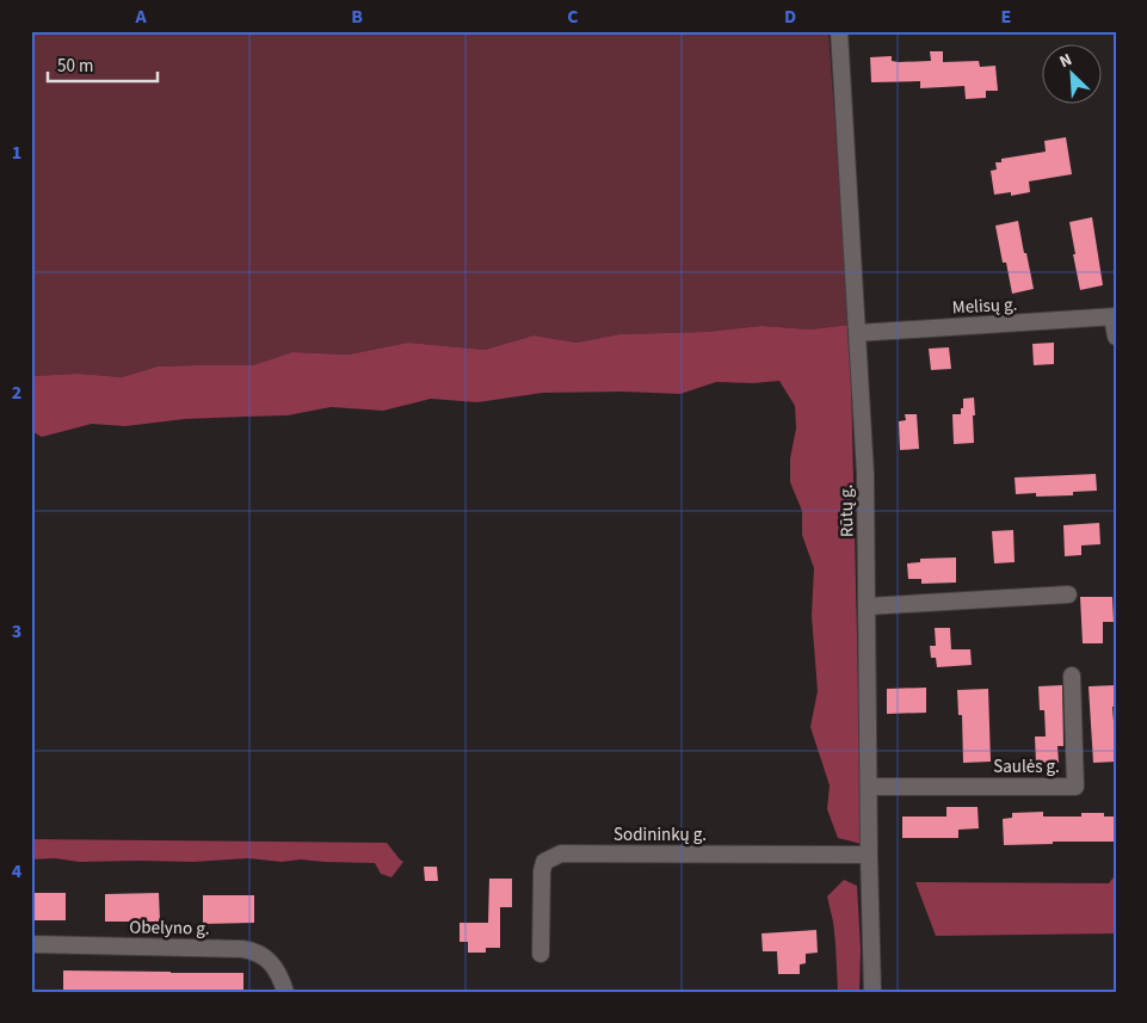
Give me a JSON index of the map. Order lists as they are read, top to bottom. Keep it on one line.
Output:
{"streets":{"street":["Melisų g.","Rūtų g.","Saulės g.","Sodininkų g.","Obelyno g."]},"crossings":[["Melisų g.","Rūtų g."],["Rūtų g.","Saulės g."],["Rūtų g.","Sodininkų g."]],"scale_bar":"50 m","north":"top left","grid":{"columns":["A","B","C","D","E"],"rows":["1","2","3","4"]}}
